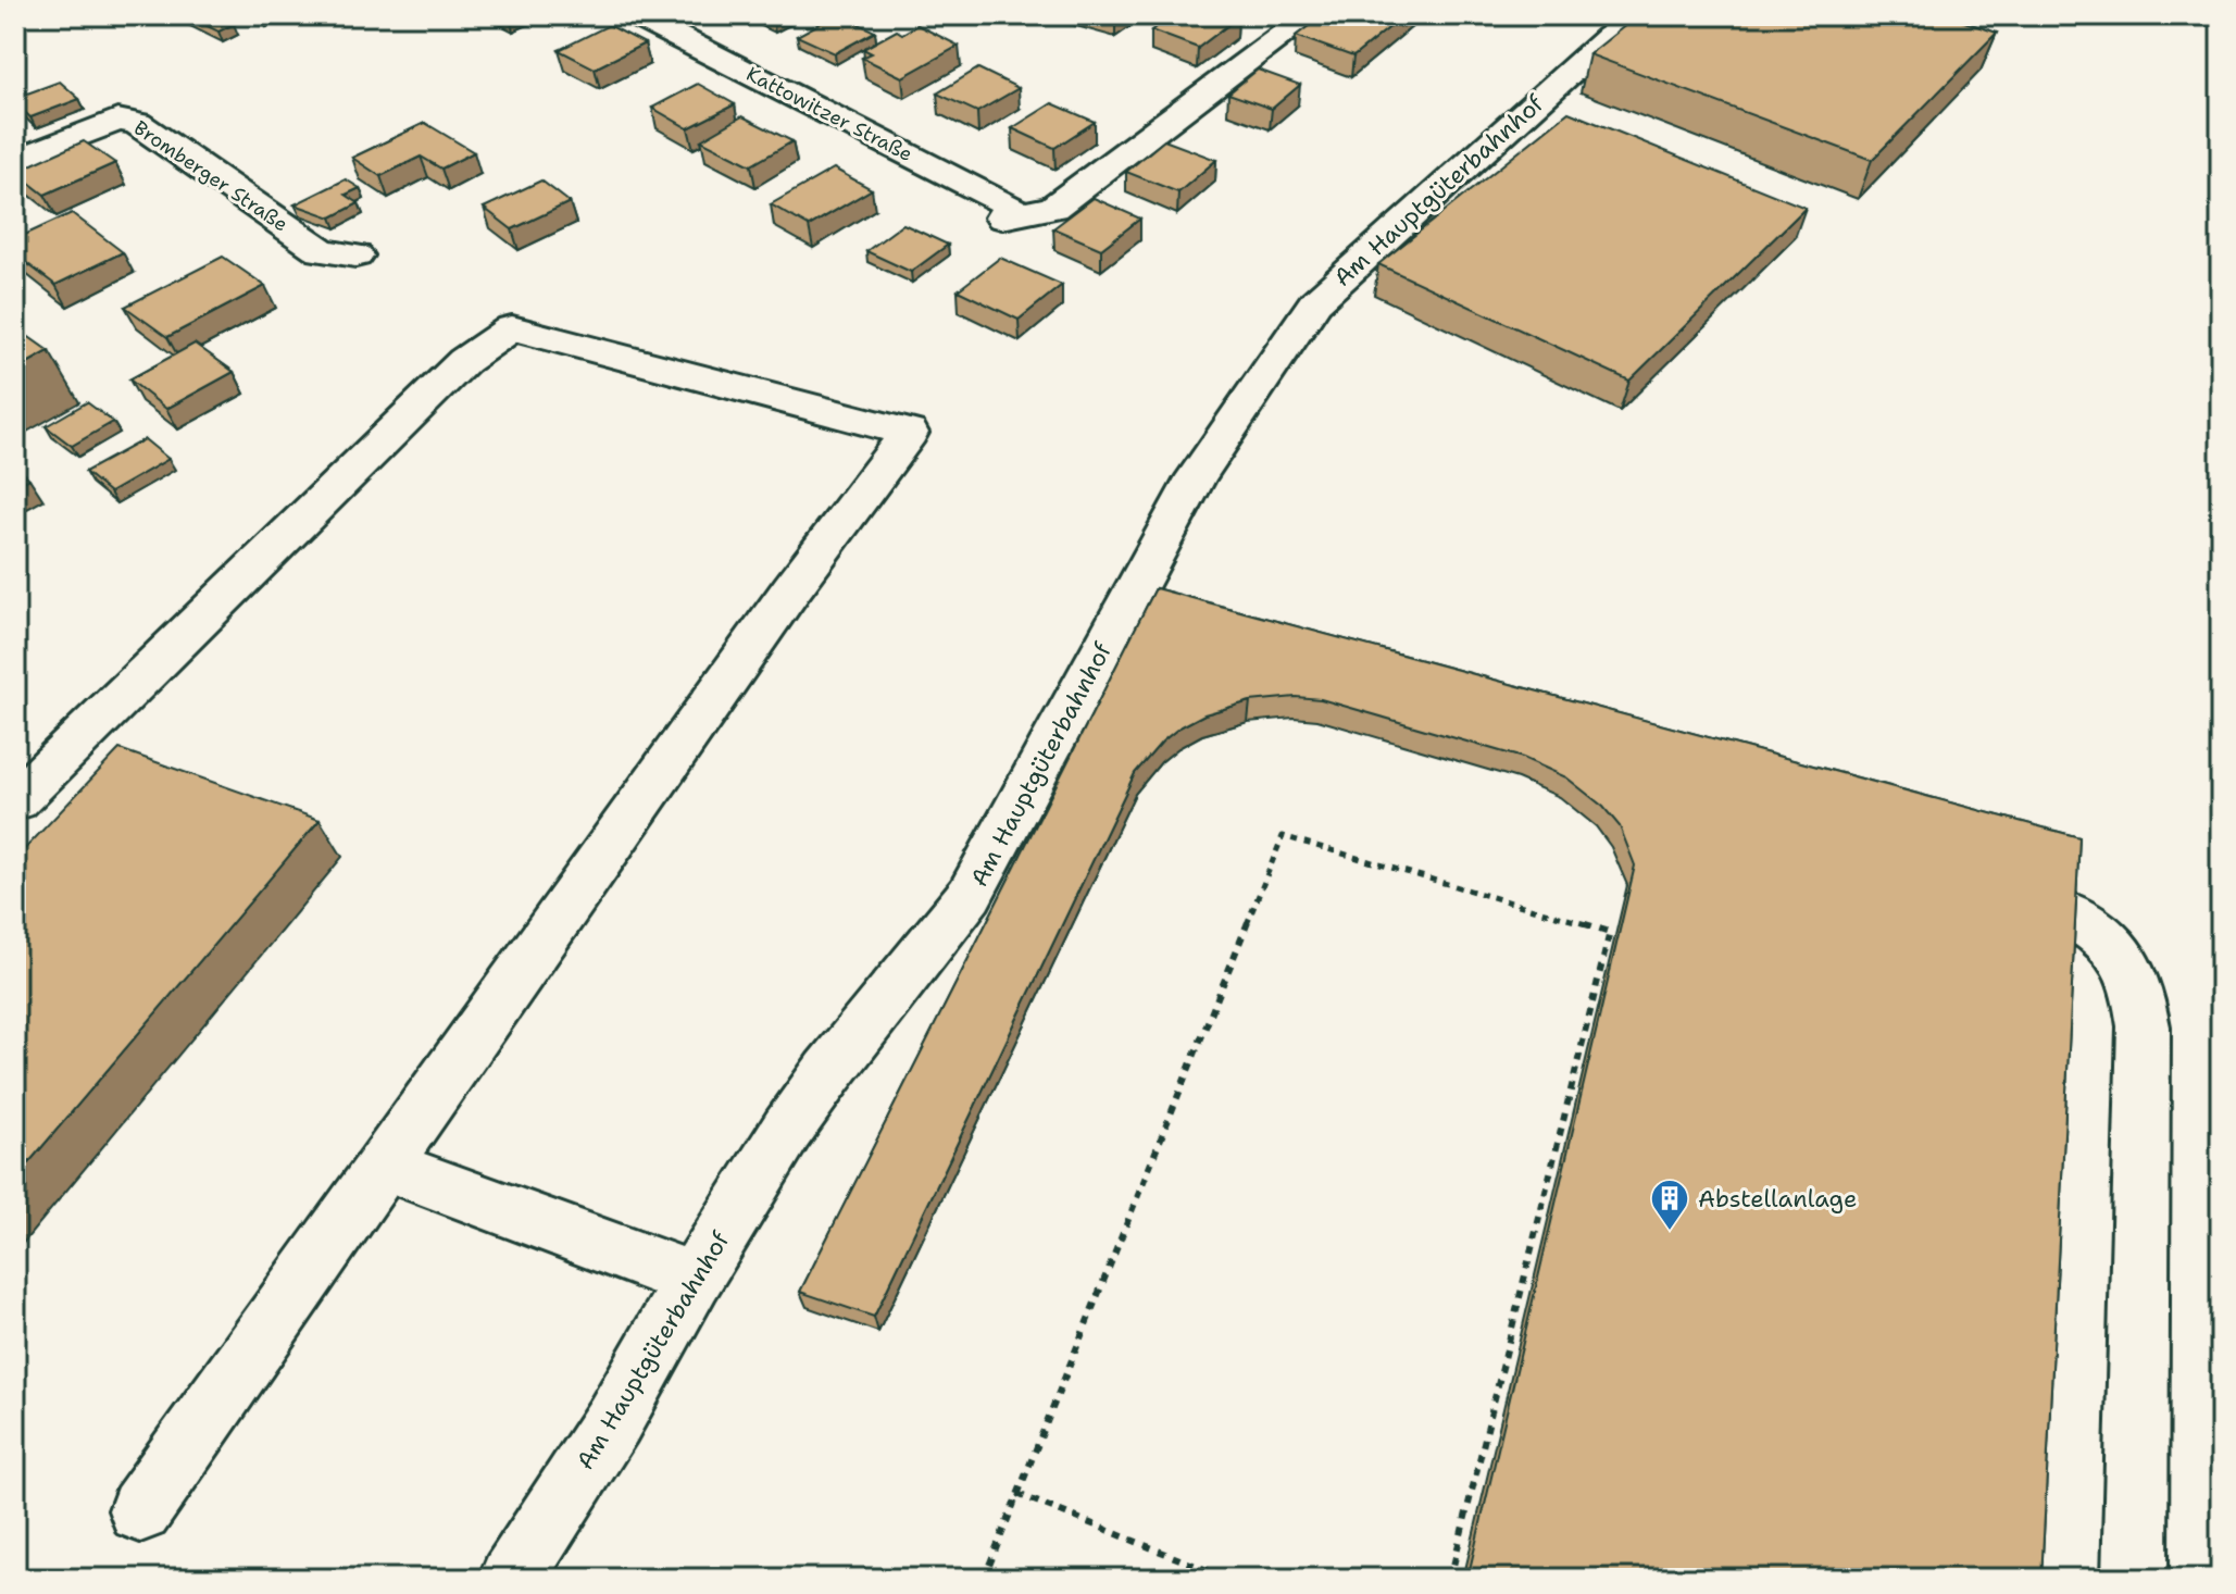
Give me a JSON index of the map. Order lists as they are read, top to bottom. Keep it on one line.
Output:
{"streets":{"street":["Kattowitzer Straße","Bromberger Straße","Am Hauptgüterbahnhof"]},"places":{"building":["Abstellanlage"]}}
